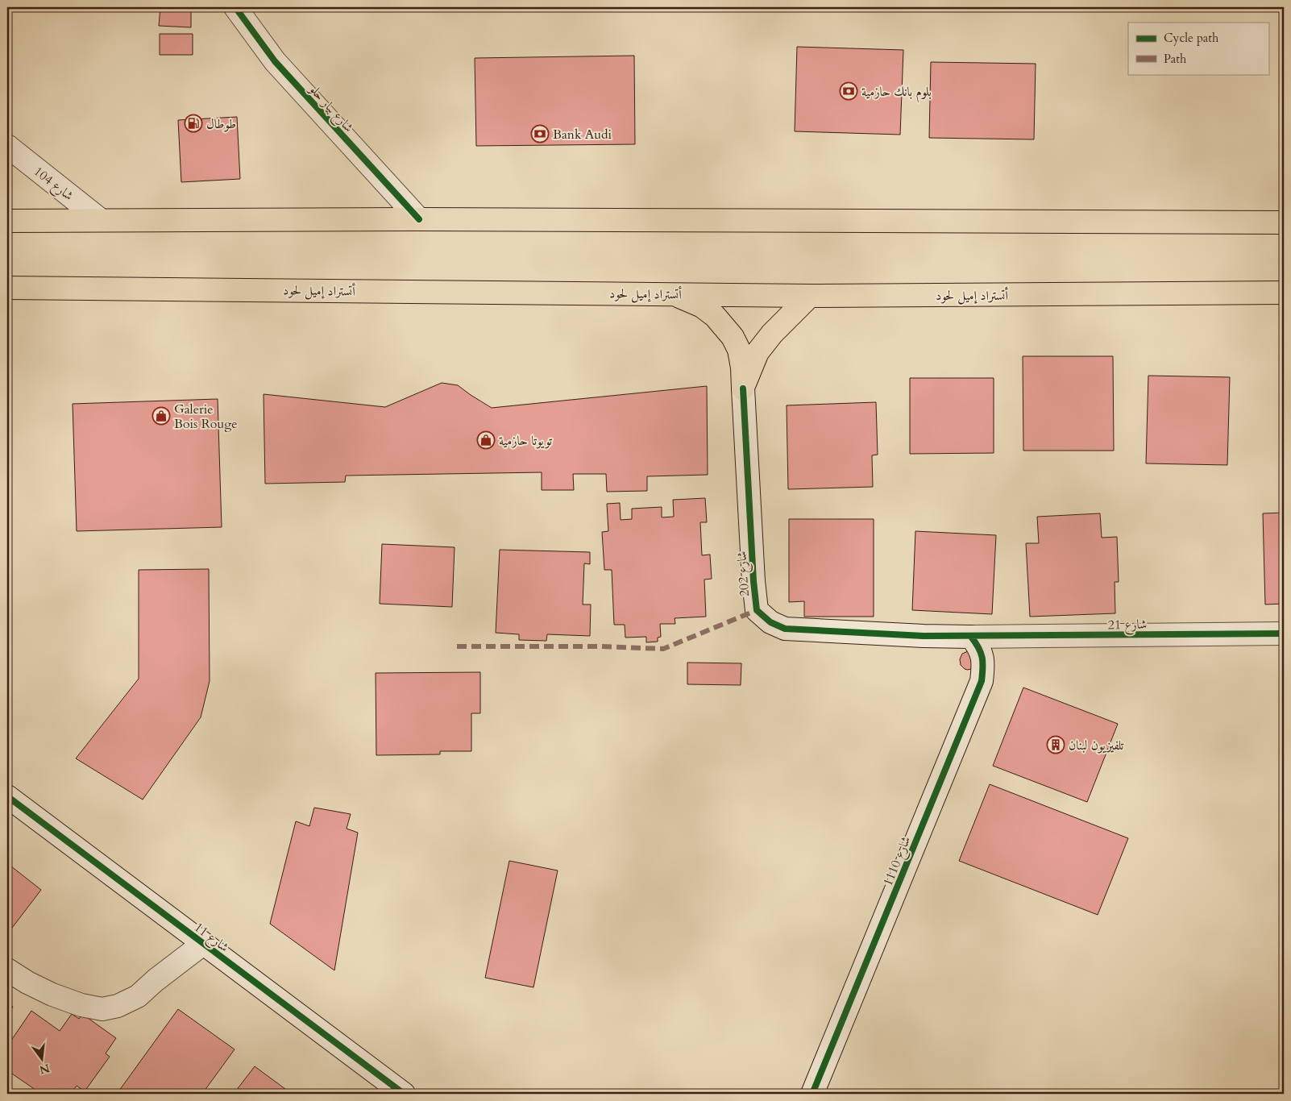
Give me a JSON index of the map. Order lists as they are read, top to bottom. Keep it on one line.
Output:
{"streets":{"highway":["أتستراد إميل لحود"],"street":["شارع بيار حلو","شارع 104","شارع 202","شارع 21","شارع 1110","شارع 11"]},"crossings":[["شارع 202","شارع 21"],["شارع 202","شارع 1110"],["شارع 21","شارع 1110"]],"places":{"bank":["بلوم بانك حازمية","Bank Audi"],"fuel station":["طوطال"],"shop":["Galerie Bois Rouge","تويوتا حازمية"],"building":["تلفيزيون لبنان"]},"legend":["Cycle path","Path"],"north":"bottom"}
